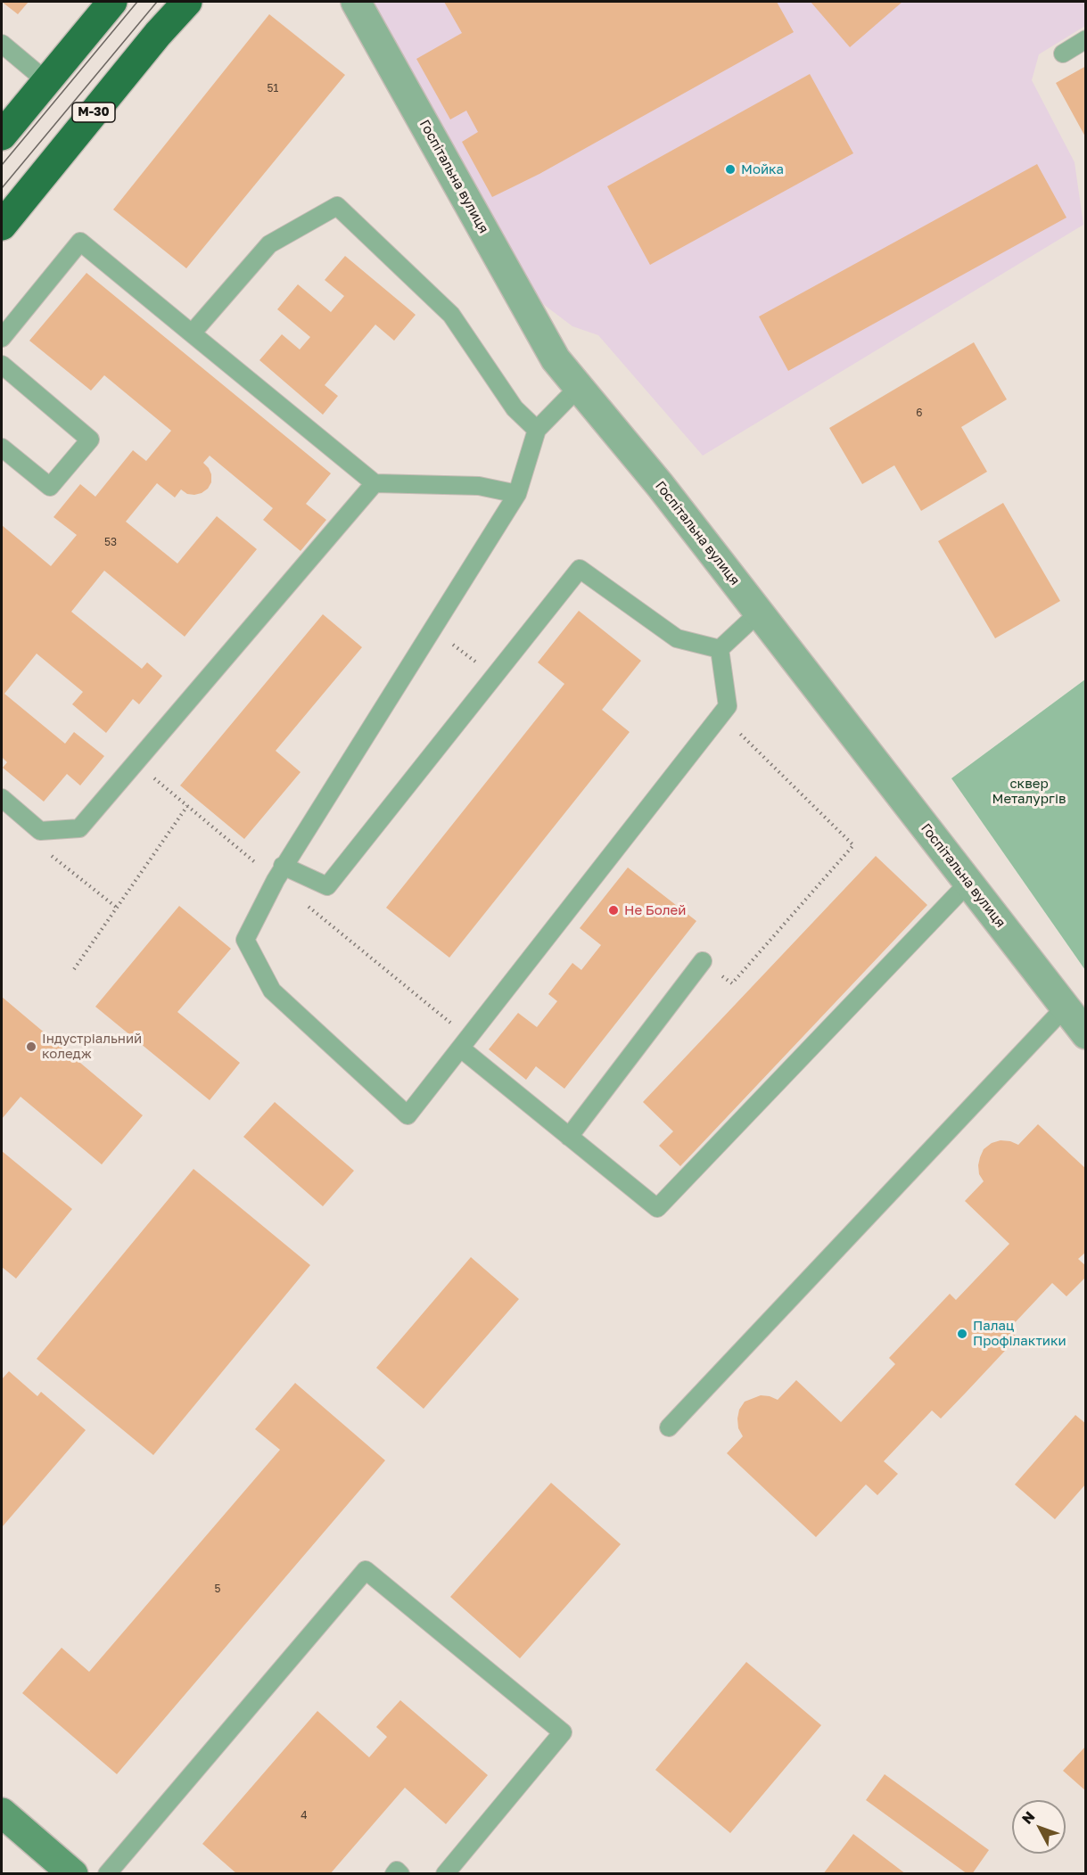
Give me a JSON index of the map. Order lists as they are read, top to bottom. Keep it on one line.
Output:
{"streets":{"highway":["М-30"],"street":["Госпітальна вулиця"]},"parks":["сквер Металургів"],"places":["Мойка","Не Болей","Індустріальний коледж","Палац Профілактики"],"house_numbers":["51","6","53","5","4"],"north":"top left"}
